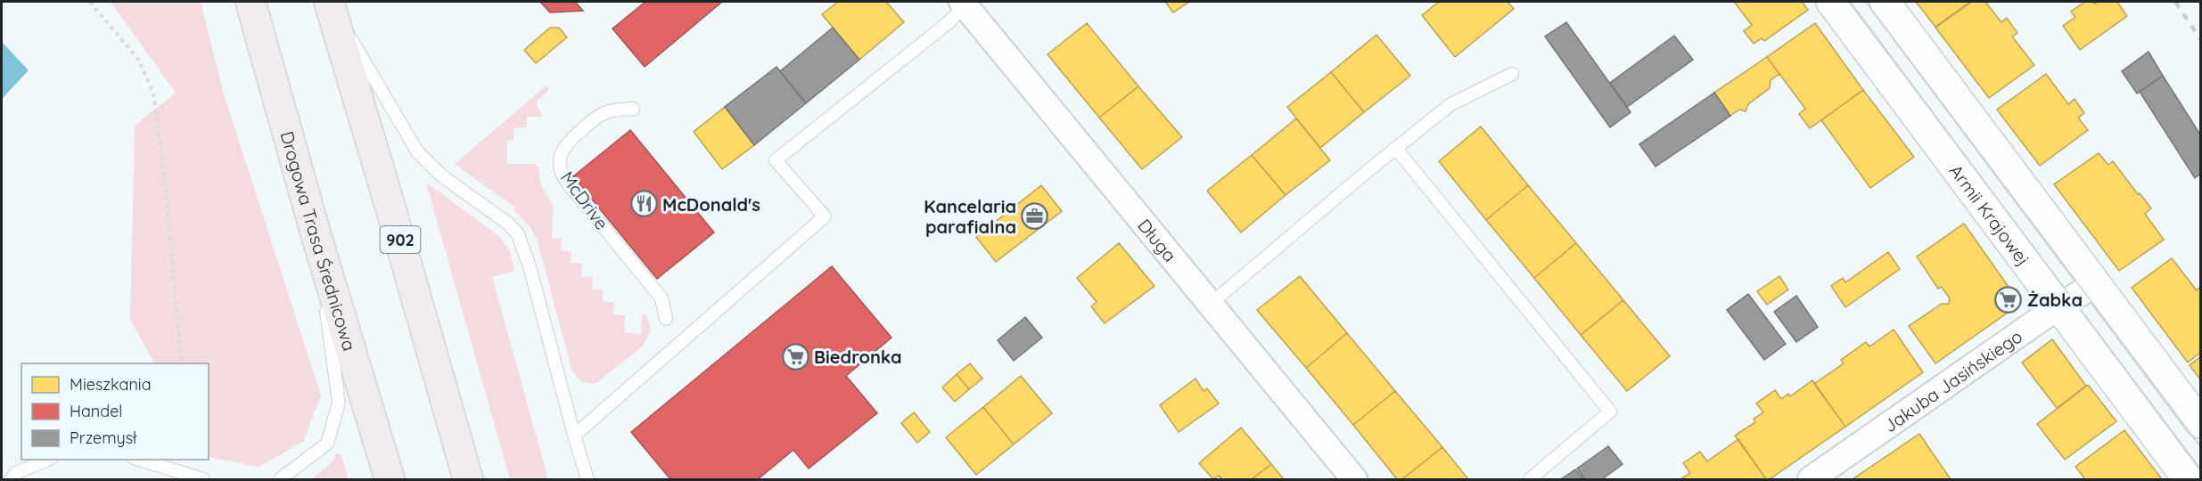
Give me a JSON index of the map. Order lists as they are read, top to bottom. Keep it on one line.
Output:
{"streets":{"main road":["902","Drogowa Trasa Średnicowa"],"street":["Armii Krajowej","Długa","Jakuba Jasińskiego"],"lane":["McDrive"]},"crossings":[["Armii Krajowej","Jakuba Jasińskiego"]],"places":{"restaurant":["McDonald's"],"office":["Kancelaria parafialna"],"supermarket":["Żabka","Biedronka"]},"legend":["Mieszkania","Handel","Przemysł"]}
